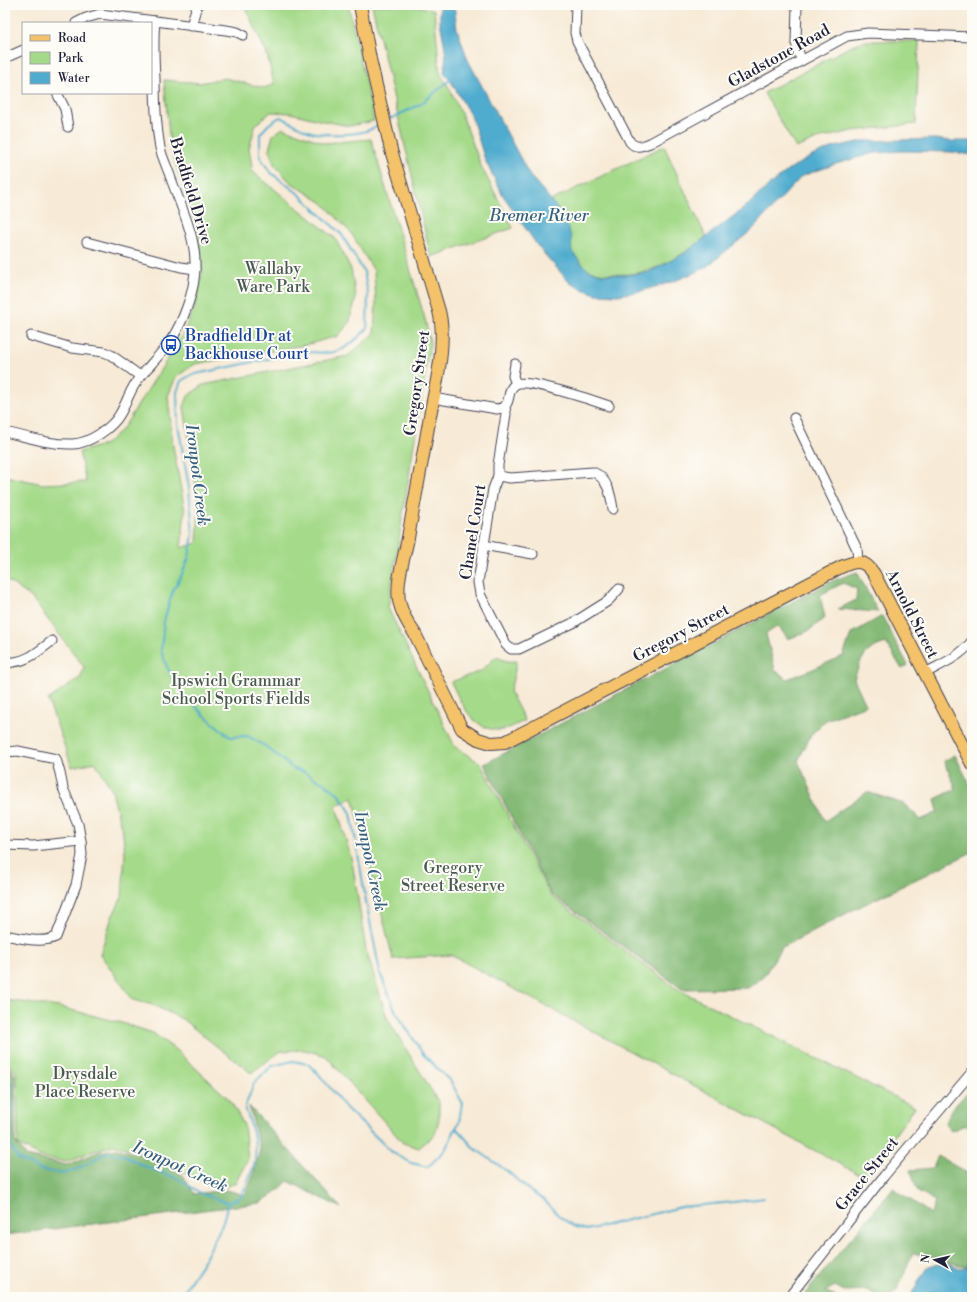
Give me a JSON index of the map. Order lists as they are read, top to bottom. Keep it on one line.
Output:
{"streets":{"main road":["Gregory Street","Arnold Street"],"street":["Gladstone Road","Bradfield Drive","Chanel Court","Grace Street"]},"crossings":[["Gregory Street","Arnold Street"]],"water":["Bremer River","Ironpot Creek"],"parks":["Wallaby Ware Park","Ipswich Grammar School Sports Fields","Gregory Street Reserve","Drysdale Place Reserve"],"places":{"bus stop":["Bradfield Dr at Backhouse Court"]},"legend":["Road","Park","Water"],"north":"left"}
